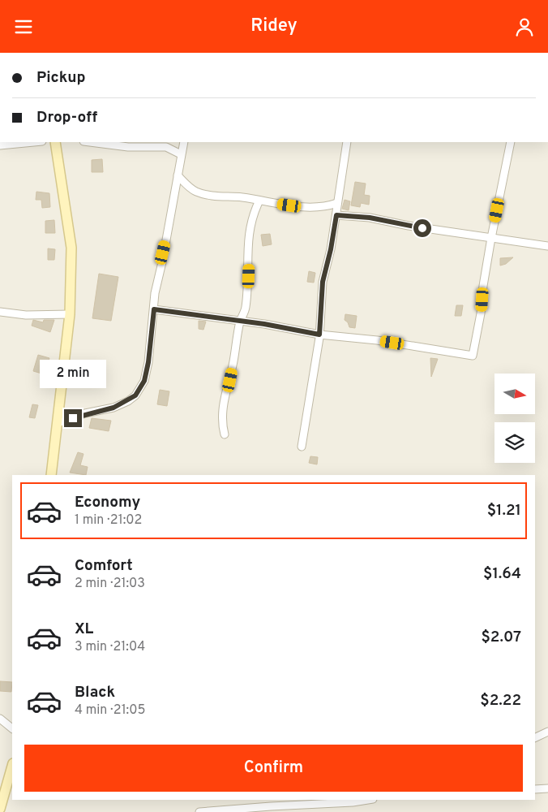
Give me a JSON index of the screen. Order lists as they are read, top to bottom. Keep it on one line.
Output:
{"north":"right","page":{"header":"Ridey","banner":["Pickup","Drop-off"],"bubble":"2 min","list":[{"name":"Economy","note":"1 min · 21:02","value":"$1.21"},{"name":"Comfort","note":"2 min · 21:03","value":"$1.64"},{"name":"XL","note":"3 min · 21:04","value":"$2.07"},{"name":"Black","note":"4 min · 21:05","value":"$2.22"}],"buttons":"Confirm"}}
